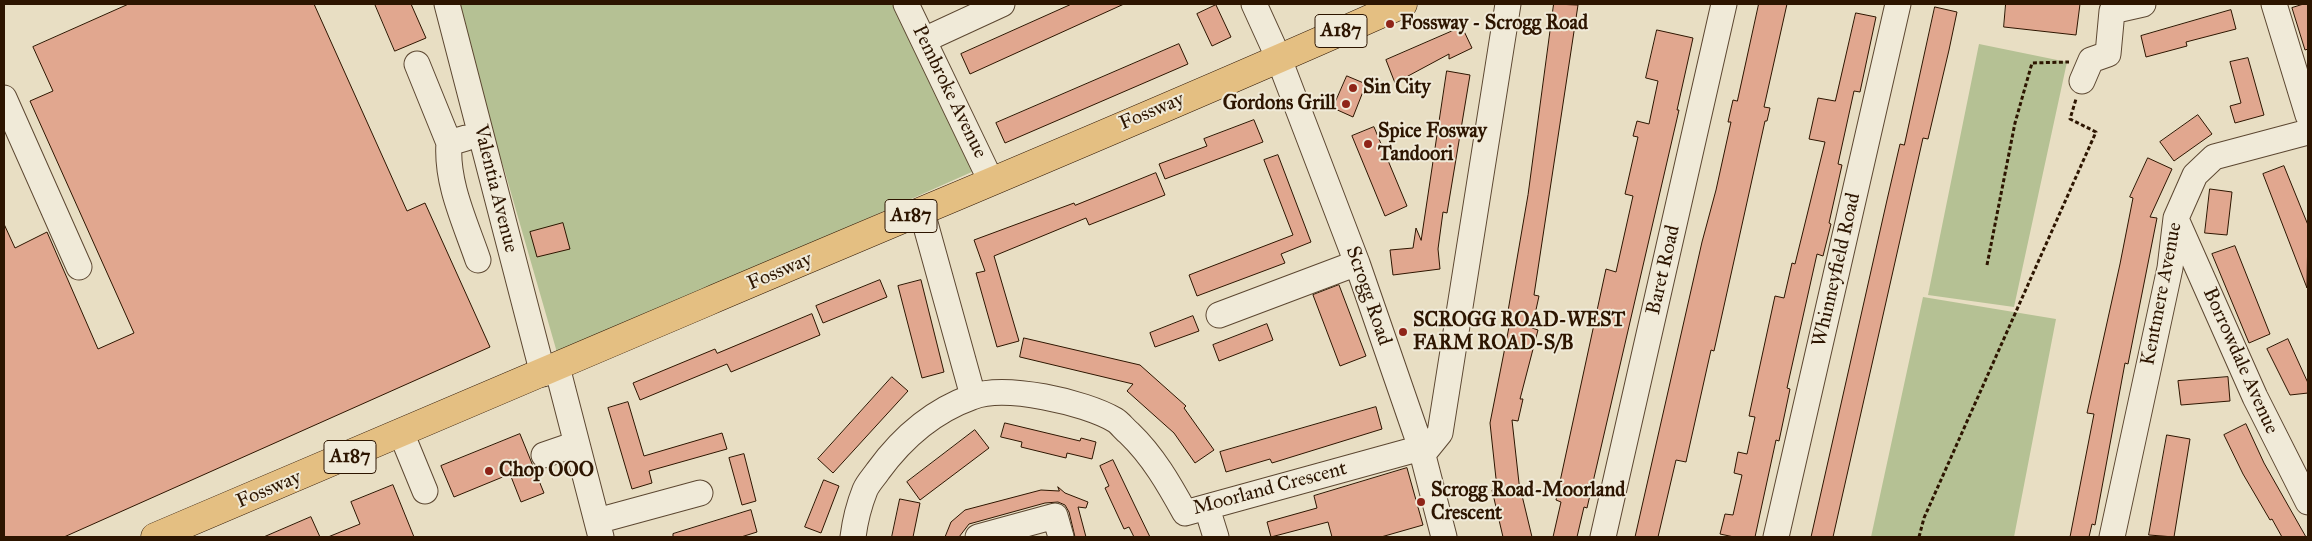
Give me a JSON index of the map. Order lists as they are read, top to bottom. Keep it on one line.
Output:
{"streets":{"main road":["A187","Fossway"],"street":["Pembroke Avenue","Valentia Avenue","Baret Road","Whinneyfield Road","Kentmere Avenue","Scrogg Road","Borrowdale Avenue","Moorland Crescent"]},"crossings":[["Pembroke Avenue","Fossway"],["Fossway","Valentia Avenue"],["Fossway","Scrogg Road"],["Kentmere Avenue","Borrowdale Avenue"],["Scrogg Road","Moorland Crescent"]],"places":["Fossway - Scrogg Road","Sin City","Gordons Grill","Spice Fosway Tandoori","SCROGG ROAD-WEST FARM ROAD-S/B","Chop OOO","Scrogg Road-Moorland Crescent"]}
